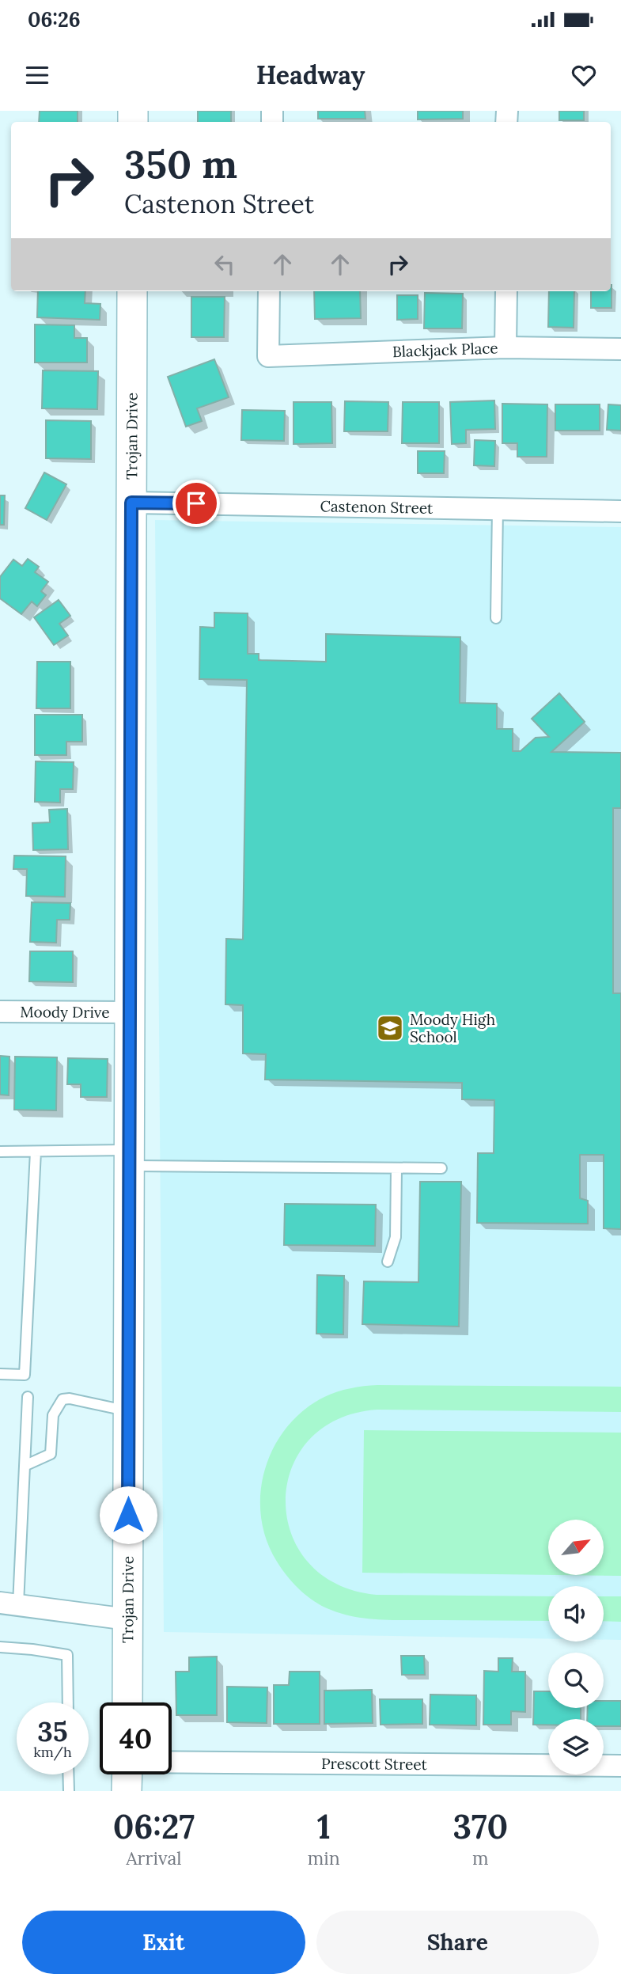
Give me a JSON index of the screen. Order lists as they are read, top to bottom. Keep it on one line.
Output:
{"streets":{"street":["Blackjack Place","Trojan Drive","Castenon Street","Moody Drive","Prescott Street"]},"crossings":[["Trojan Drive","Castenon Street"],["Trojan Drive","Moody Drive"]],"places":{"school or university":["Moody High School"]},"north":"top right","page":{"status":"06:26","header":"Headway","turn":["350 m","Castenon Street"],"speed":"35 km/h","limit":"40","eta":["06:27","Arrival","1","min","370","m"],"buttons":["Exit","Share"]}}
